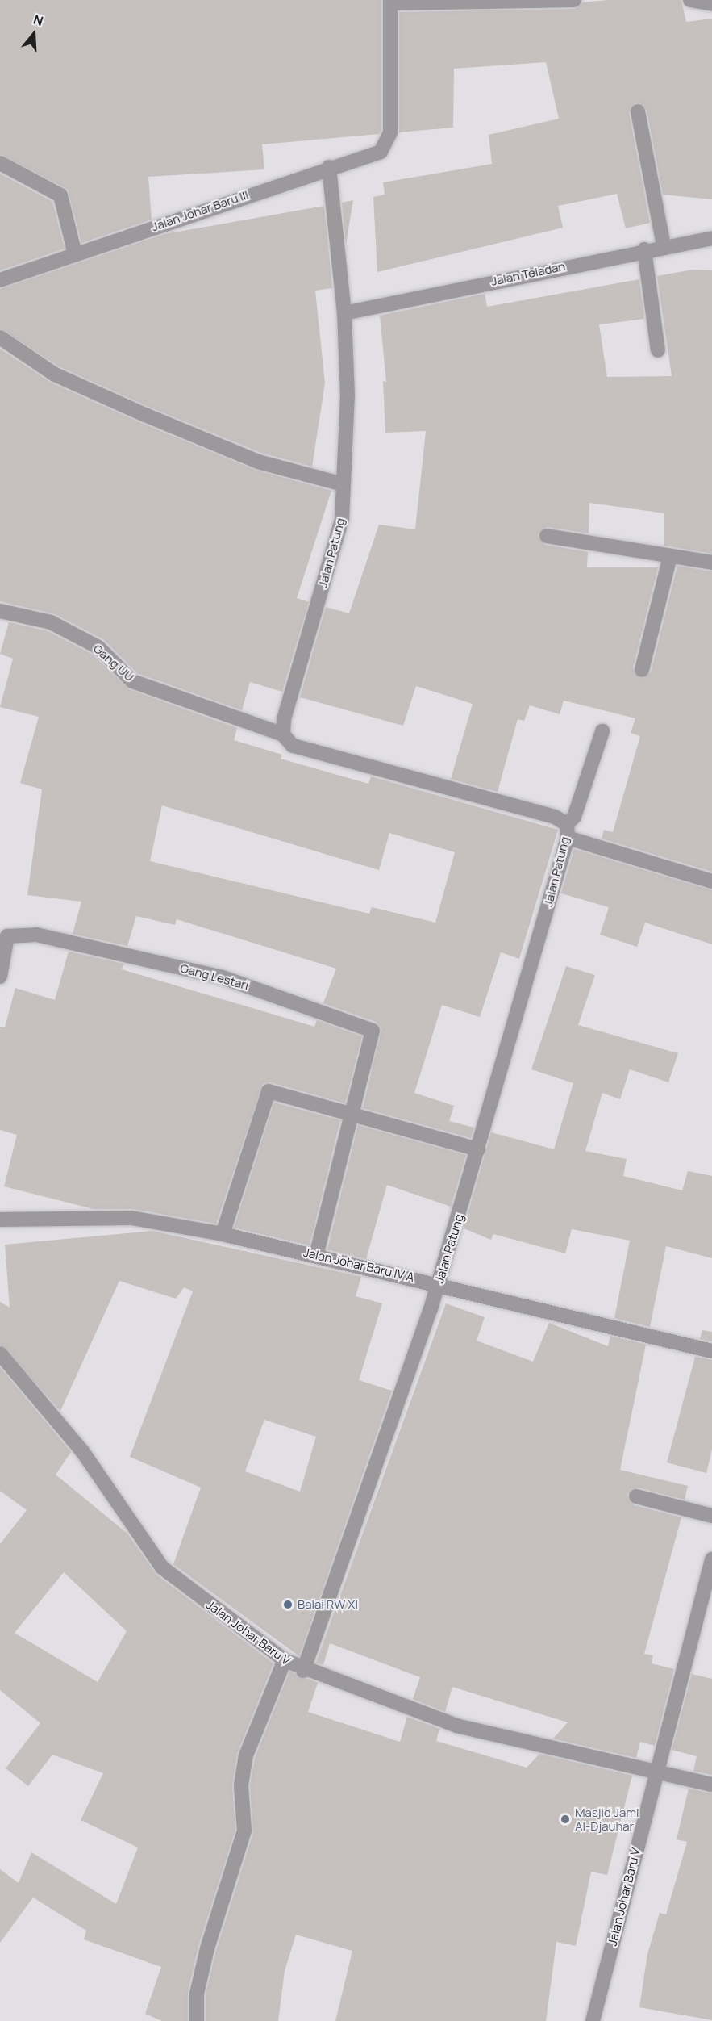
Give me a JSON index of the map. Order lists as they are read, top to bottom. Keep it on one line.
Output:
{"streets":{"street":["Jalan Johar Baru III","Jalan Teladan","Jalan Patung","Gang UU","Gang Lestari","Jalan Johar Baru IV A","Jalan Johar Baru V"]},"crossings":[["Jalan Johar Baru III","Jalan Patung"],["Jalan Teladan","Jalan Patung"],["Jalan Patung","Gang UU"],["Jalan Patung","Jalan Johar Baru IV A"],["Jalan Patung","Jalan Johar Baru V"],["Gang Lestari","Jalan Johar Baru IV A"]],"places":["Balai RW XI","Masjid Jami Al-Djauhar"],"north":"top"}
